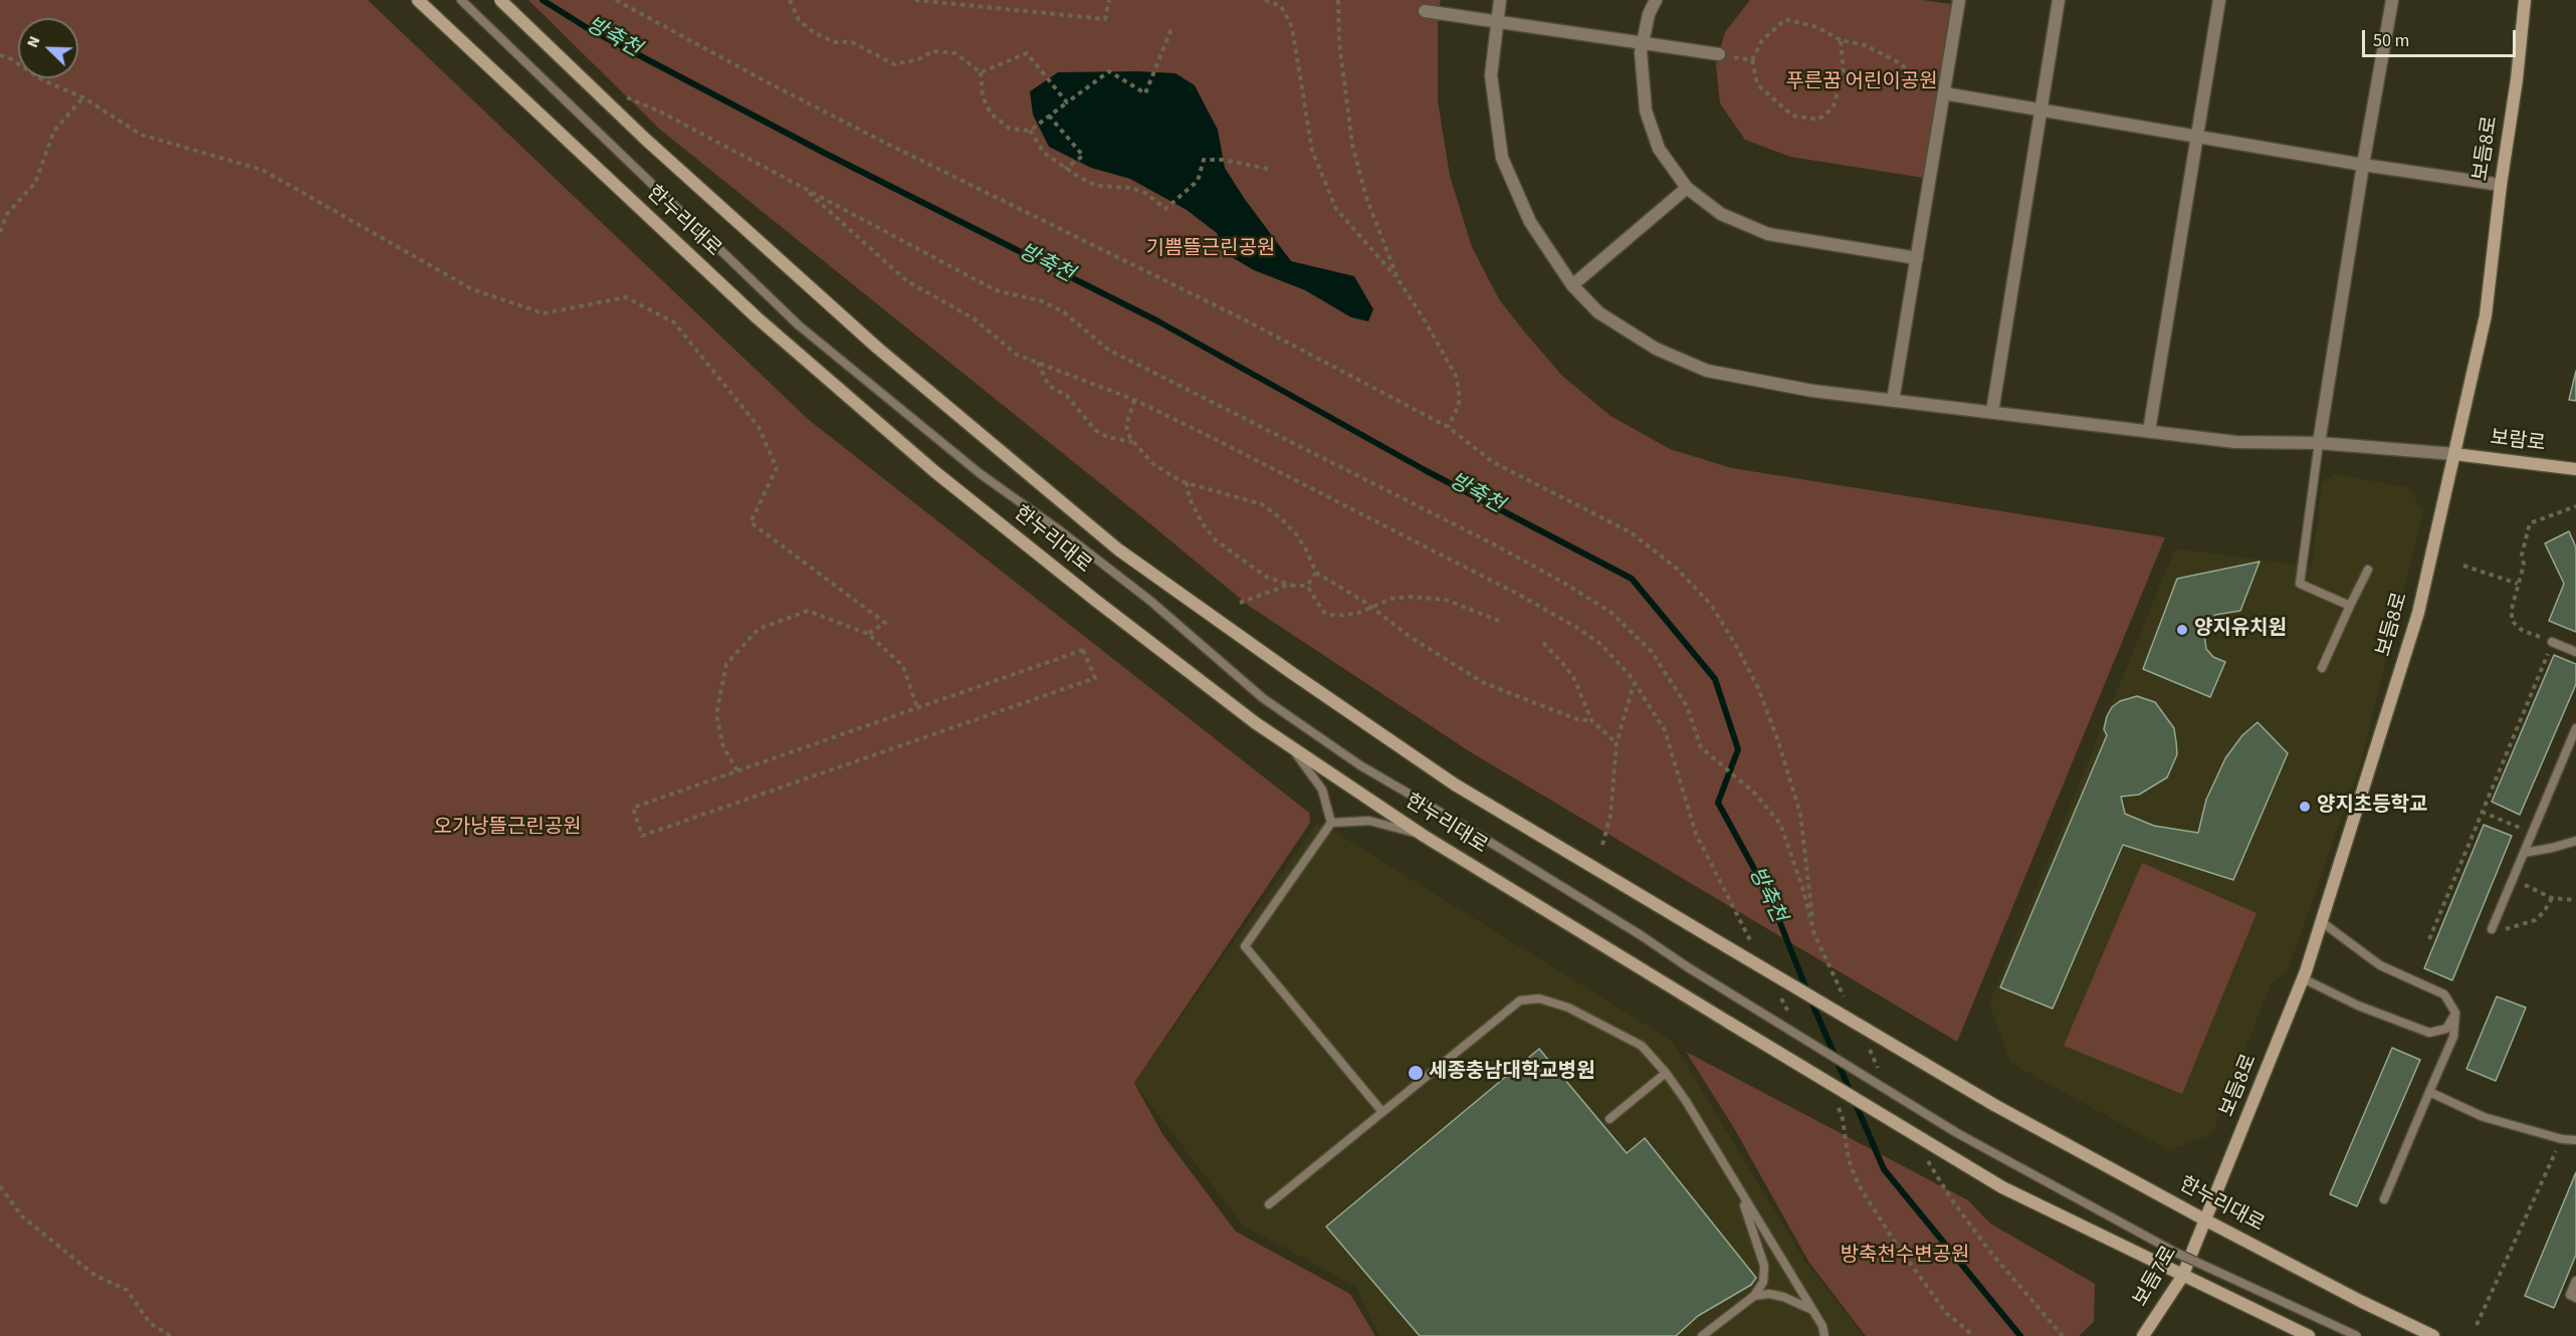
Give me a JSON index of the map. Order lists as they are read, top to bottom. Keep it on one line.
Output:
{"streets":{"street":["보듬8로","한누리대로","보람로","보듬7로"]},"crossings":[["보듬8로","한누리대로"],["보듬8로","보람로"],["보듬8로","보듬7로"],["한누리대로","보듬7로"]],"water":["방축천"],"parks":["푸른꿈 어린이공원","기쁨뜰근린공원","오가낭뜰근린공원","방축천수변공원"],"places":["양지유치원","양지초등학교","세종충남대학교병원"],"scale_bar":"50 m","north":"top left"}
